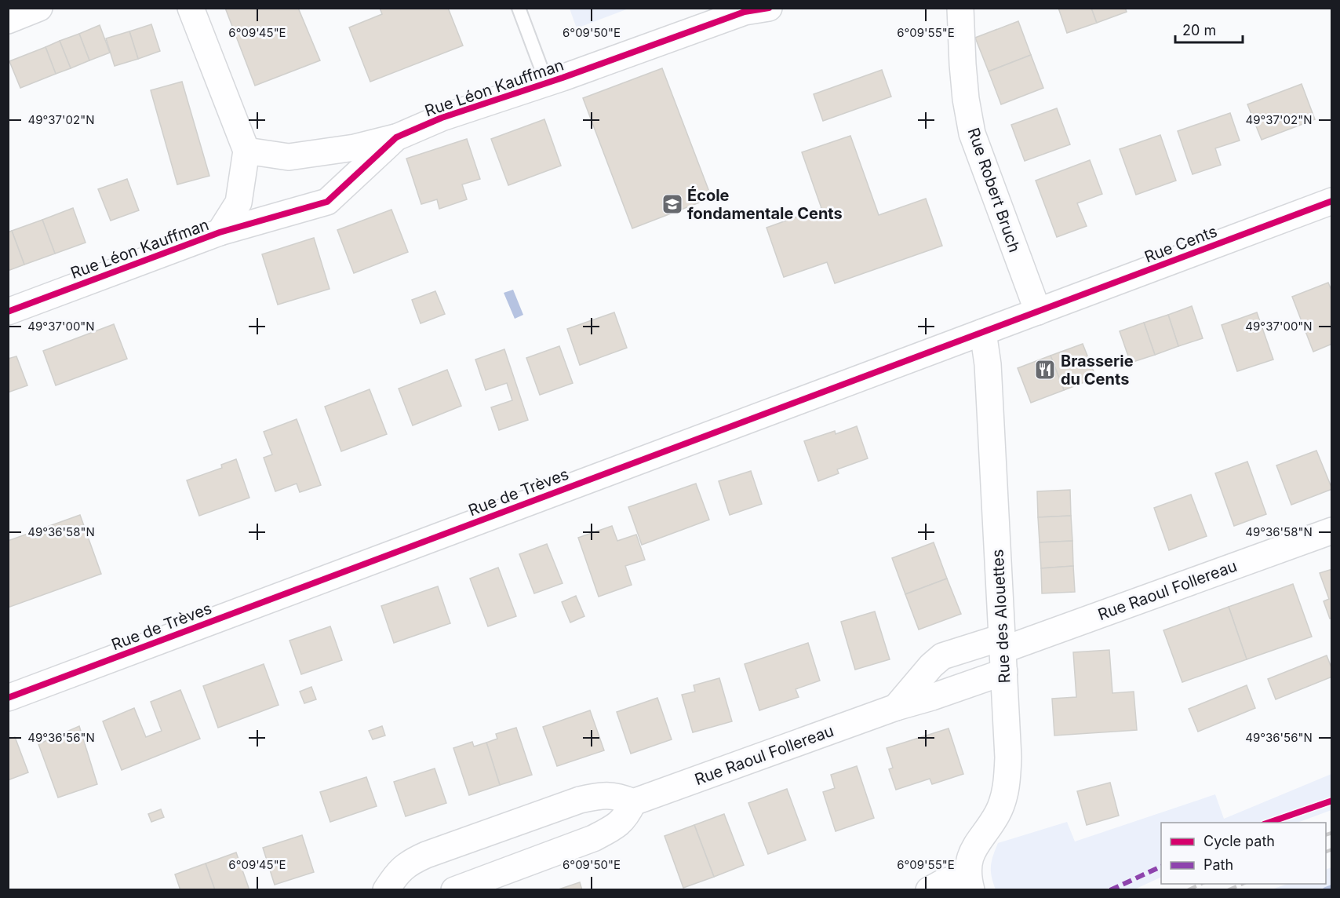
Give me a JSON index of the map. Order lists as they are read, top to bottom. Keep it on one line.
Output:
{"streets":{"street":["Rue Léon Kauffman","Rue Robert Bruch","Rue Cents","Rue de Trèves","Rue Raoul Follereau","Rue des Alouettes"]},"crossings":[["Rue Robert Bruch","Rue Cents"],["Rue Robert Bruch","Rue de Trèves"],["Rue Cents","Rue de Trèves"],["Rue de Trèves","Rue des Alouettes"],["Rue Raoul Follereau","Rue des Alouettes"]],"places":{"school or university":["École fondamentale Cents"],"restaurant":["Brasserie du Cents"]},"legend":["Cycle path","Path"],"scale_bar":"20 m","coordinates":["6°09'45\"E","6°09'50\"E","6°09'55\"E","49°37'02\"N","49°37'00\"N","49°36'58\"N","49°36'56\"N"]}
